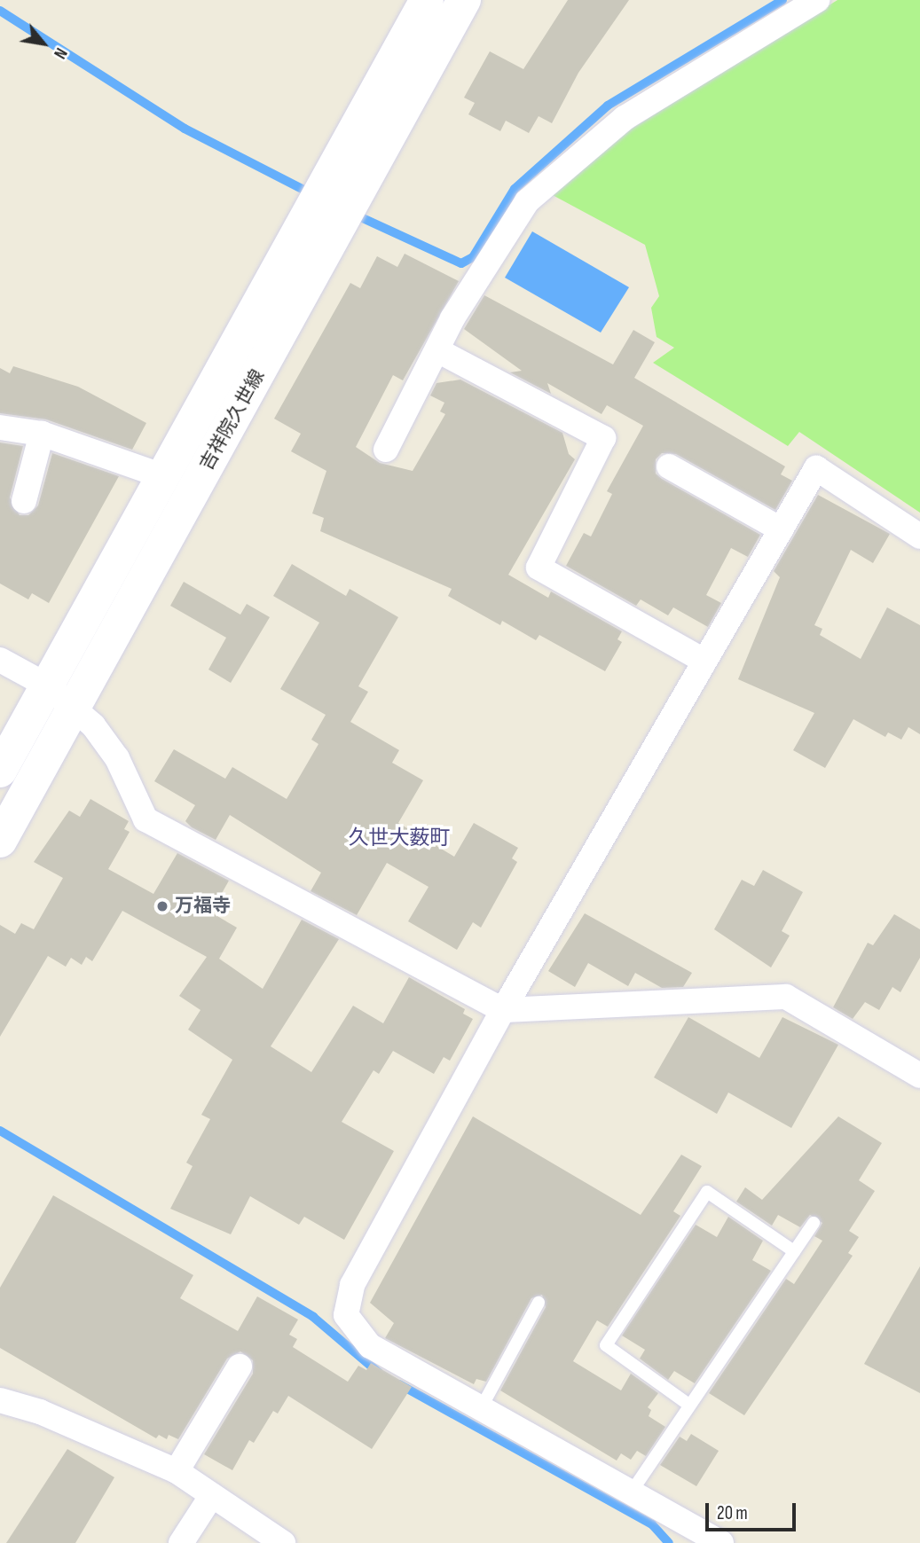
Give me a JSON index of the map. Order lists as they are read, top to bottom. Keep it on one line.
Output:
{"streets":{"street":["吉祥院久世線"]},"districts":["久世大薮町"],"places":["万福寺"],"scale_bar":"20 m","north":"bottom right"}
